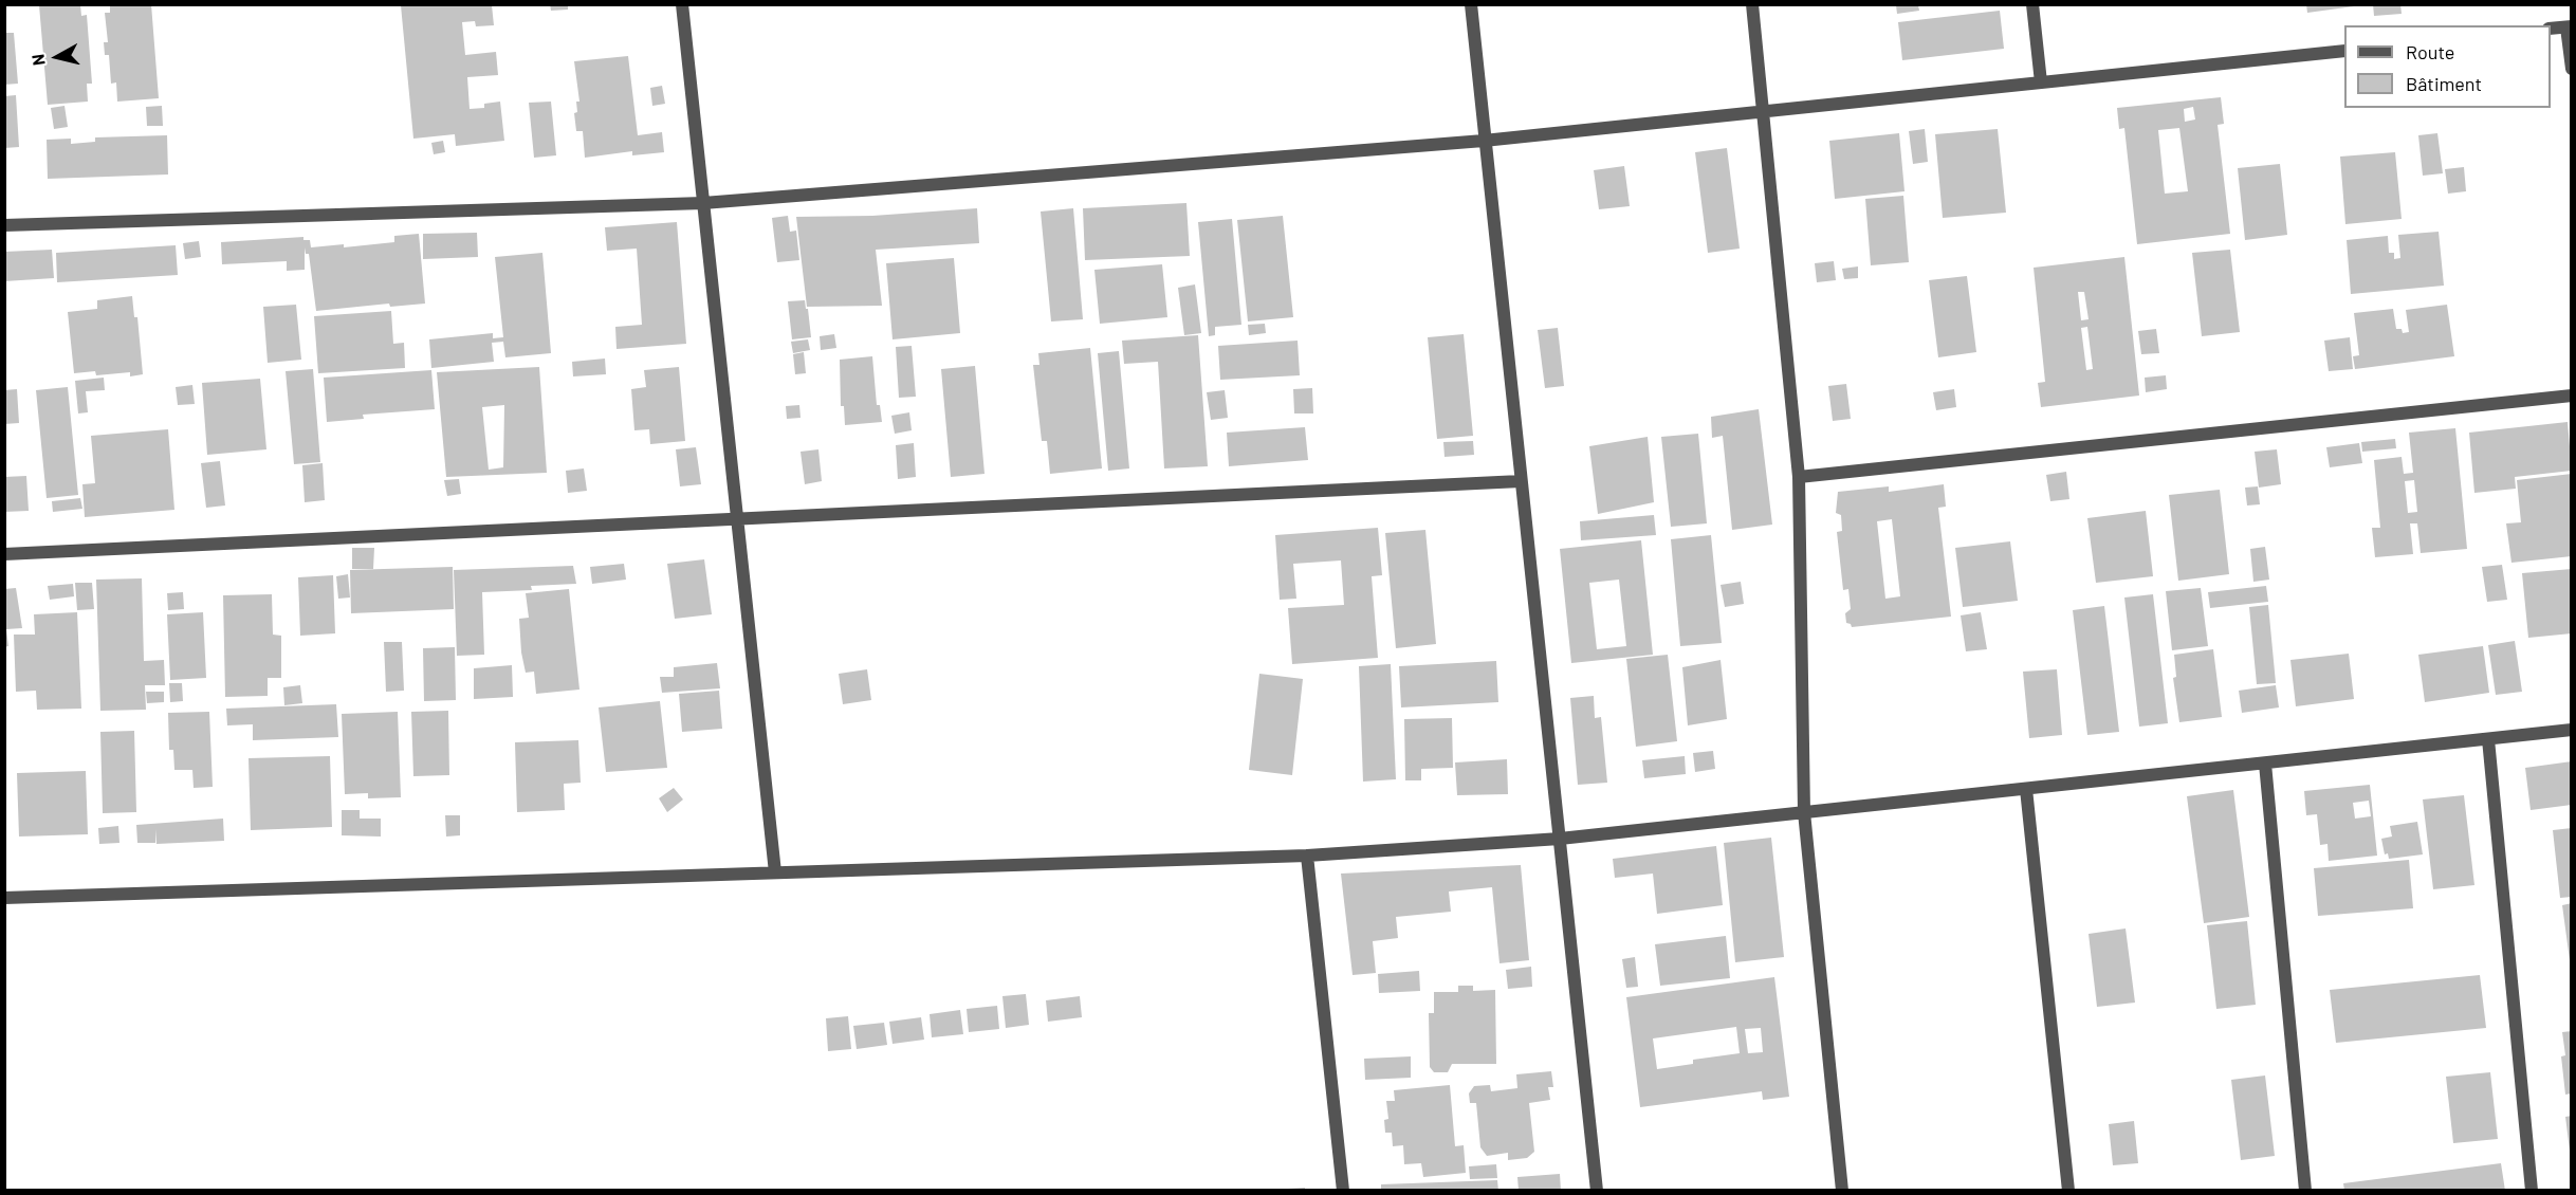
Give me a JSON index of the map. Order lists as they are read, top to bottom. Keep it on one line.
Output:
{"legend":["Route","Bâtiment"],"north":"left"}
